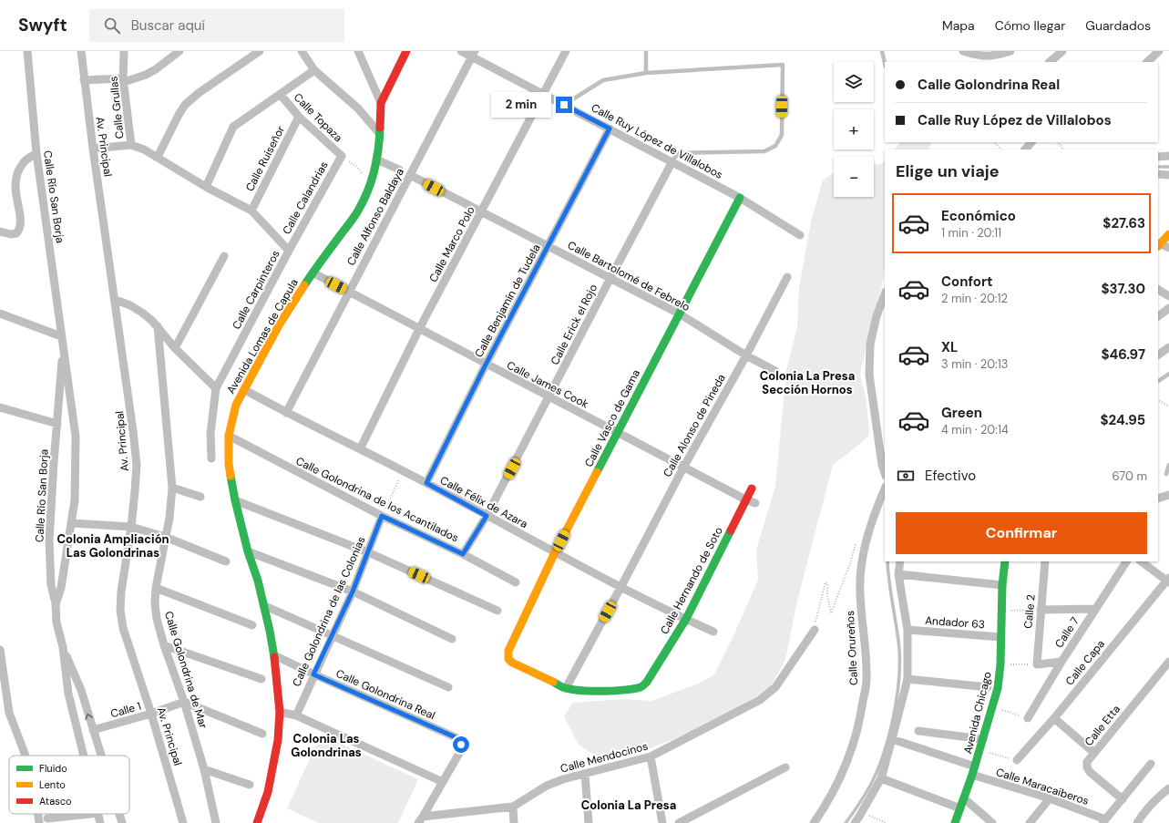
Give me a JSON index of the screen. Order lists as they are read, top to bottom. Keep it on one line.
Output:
{"streets":{"street":["Calle Grullas","Calle Topaza","Calle Ruy López de Villalobos","Av. Principal","Calle Ruiseñor","Calle Río San Borja","Calle Calandrias","Calle Alfonso Baldaya","Calle Marco Polo","Calle Bartolomé de Febrelo","Calle Carpinteros","Calle Benjamín de Tudela","Calle Erick el Rojo","Avenida Lomas de Capula","Calle James Cook","Calle Vasco de Gama","Calle Alonso de Pineda","Calle Golondrina de los Acantilados","Calle Félix de Azara","Calle Hernando de Soto","Calle Golondrina de las Colonias","Calle 2","Andador 63","Calle 7","Calle Orureños","Calle Capa","Calle Golondrina de Mar","Calle Golondrina Real","Calle 1","Avenida Chicago","Calle Etta","Calle Mendocinos","Calle Maracaiberos"]},"crossings":[["Calle Grullas","Av. Principal"],["Calle Grullas","Calle Carpinteros"],["Calle Topaza","Calle Ruiseñor"],["Calle Topaza","Calle Calandrias"],["Calle Ruy López de Villalobos","Calle Alfonso Baldaya"],["Calle Ruy López de Villalobos","Calle Marco Polo"],["Calle Ruy López de Villalobos","Calle Benjamín de Tudela"],["Calle Ruy López de Villalobos","Calle Erick el Rojo"],["Calle Ruy López de Villalobos","Calle Vasco de Gama"],["Av. Principal","Calle 1"],["Calle Ruiseñor","Calle Carpinteros"],["Calle Río San Borja","Calle 1"],["Calle Calandrias","Calle Carpinteros"],["Calle Alfonso Baldaya","Calle Bartolomé de Febrelo"],["Calle Alfonso Baldaya","Calle James Cook"],["Calle Alfonso Baldaya","Calle Félix de Azara"],["Calle Marco Polo","Calle Bartolomé de Febrelo"],["Calle Marco Polo","Calle James Cook"],["Calle Marco Polo","Calle Félix de Azara"],["Calle Bartolomé de Febrelo","Calle Benjamín de Tudela"],["Calle Bartolomé de Febrelo","Calle Erick el Rojo"],["Calle Bartolomé de Febrelo","Calle Vasco de Gama"],["Calle Bartolomé de Febrelo","Calle Alonso de Pineda"],["Calle Benjamín de Tudela","Calle James Cook"],["Calle Benjamín de Tudela","Calle Félix de Azara"],["Calle Erick el Rojo","Calle James Cook"],["Calle Erick el Rojo","Calle Golondrina de los Acantilados"],["Calle Erick el Rojo","Calle Félix de Azara"],["Avenida Lomas de Capula","Calle James Cook"],["Avenida Lomas de Capula","Calle Golondrina de los Acantilados"],["Avenida Lomas de Capula","Calle Félix de Azara"],["Avenida Lomas de Capula","Calle Golondrina Real"],["Calle James Cook","Calle Vasco de Gama"],["Calle James Cook","Calle Alonso de Pineda"],["Calle James Cook","Calle Hernando de Soto"],["Calle Vasco de Gama","Calle Alonso de Pineda"],["Calle Vasco de Gama","Calle Félix de Azara"],["Calle Vasco de Gama","Calle Hernando de Soto"],["Calle Alonso de Pineda","Calle Félix de Azara"],["Calle Alonso de Pineda","Calle Hernando de Soto"],["Calle Golondrina de los Acantilados","Calle Golondrina de las Colonias"],["Calle Félix de Azara","Calle Hernando de Soto"],["Calle Golondrina de las Colonias","Calle Golondrina Real"],["Andador 63","Avenida Chicago"],["Calle Golondrina de Mar","Calle 1"],["Avenida Chicago","Calle Maracaiberos"]],"districts":["Colonia La Presa Sección Hornos","Colonia Ampliación Las Golondrinas","Colonia Las Golondrinas","Colonia La Presa"],"legend":["Fluido","Lento","Atasco"],"page":{"header":"Swyft","search":"Buscar aquí","nav":["Mapa","Cómo llegar","Guardados"],"map_buttons":["+","−"],"banner":["Calle Golondrina Real","Calle Ruy López de Villalobos"],"bubble":"2 min","heading":"Elige un viaje","list":[{"name":"Económico","note":"1 min · 20:11","value":"$27.63"},{"name":"Confort","note":"2 min · 20:12","value":"$37.30"},{"name":"XL","note":"3 min · 20:13","value":"$46.97"},{"name":"Green","note":"4 min · 20:14","value":"$24.95"}],"pay":["Efectivo","670 m"],"buttons":"Confirmar"}}
